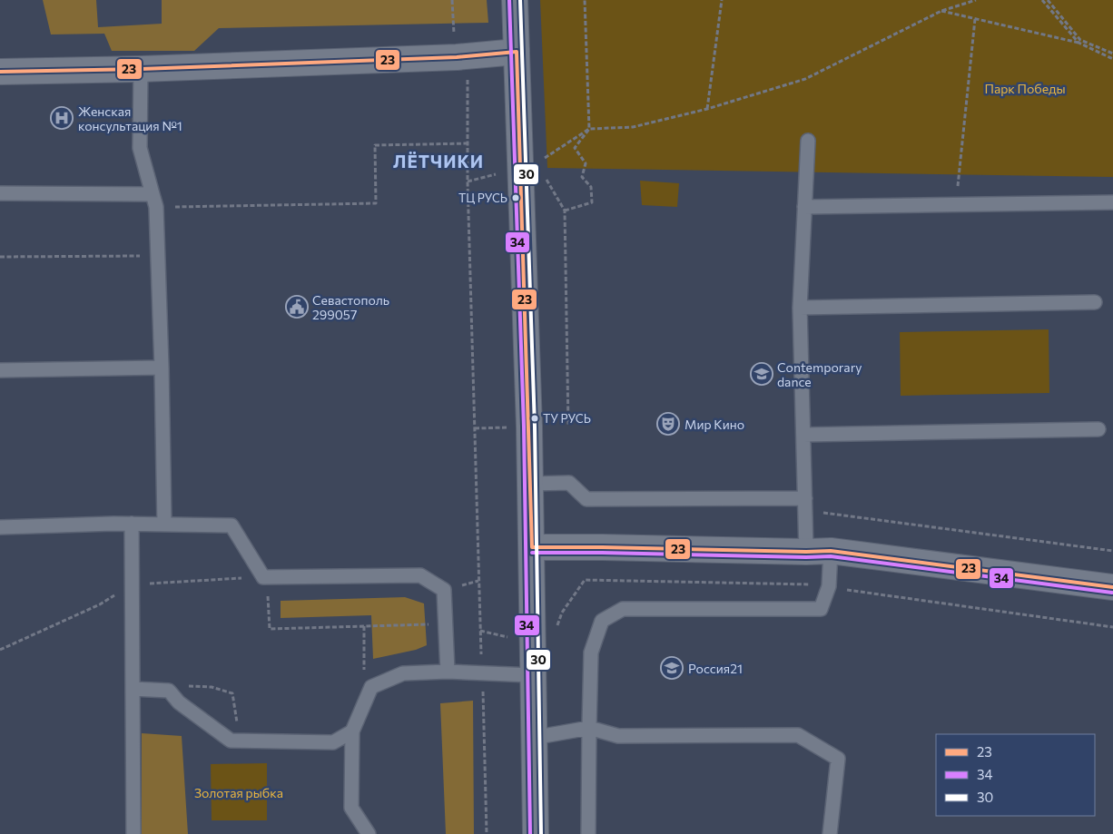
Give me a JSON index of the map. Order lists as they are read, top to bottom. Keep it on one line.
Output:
{"districts":["ЛЁТЧИКИ"],"parks":["Парк Победы","Золотая рыбка"],"places":{"hospital":["Женская консультация №1"],"other":["ТЦ РУСЬ","ТУ РУСЬ"],"public building":["Севастополь 299057"],"school or university":["Contemporary dance","Россия21"],"theatre":["Мир Кино"]},"lines":["transit line 34","transit line 30","transit line 23"],"legend":["23","34","30"]}
